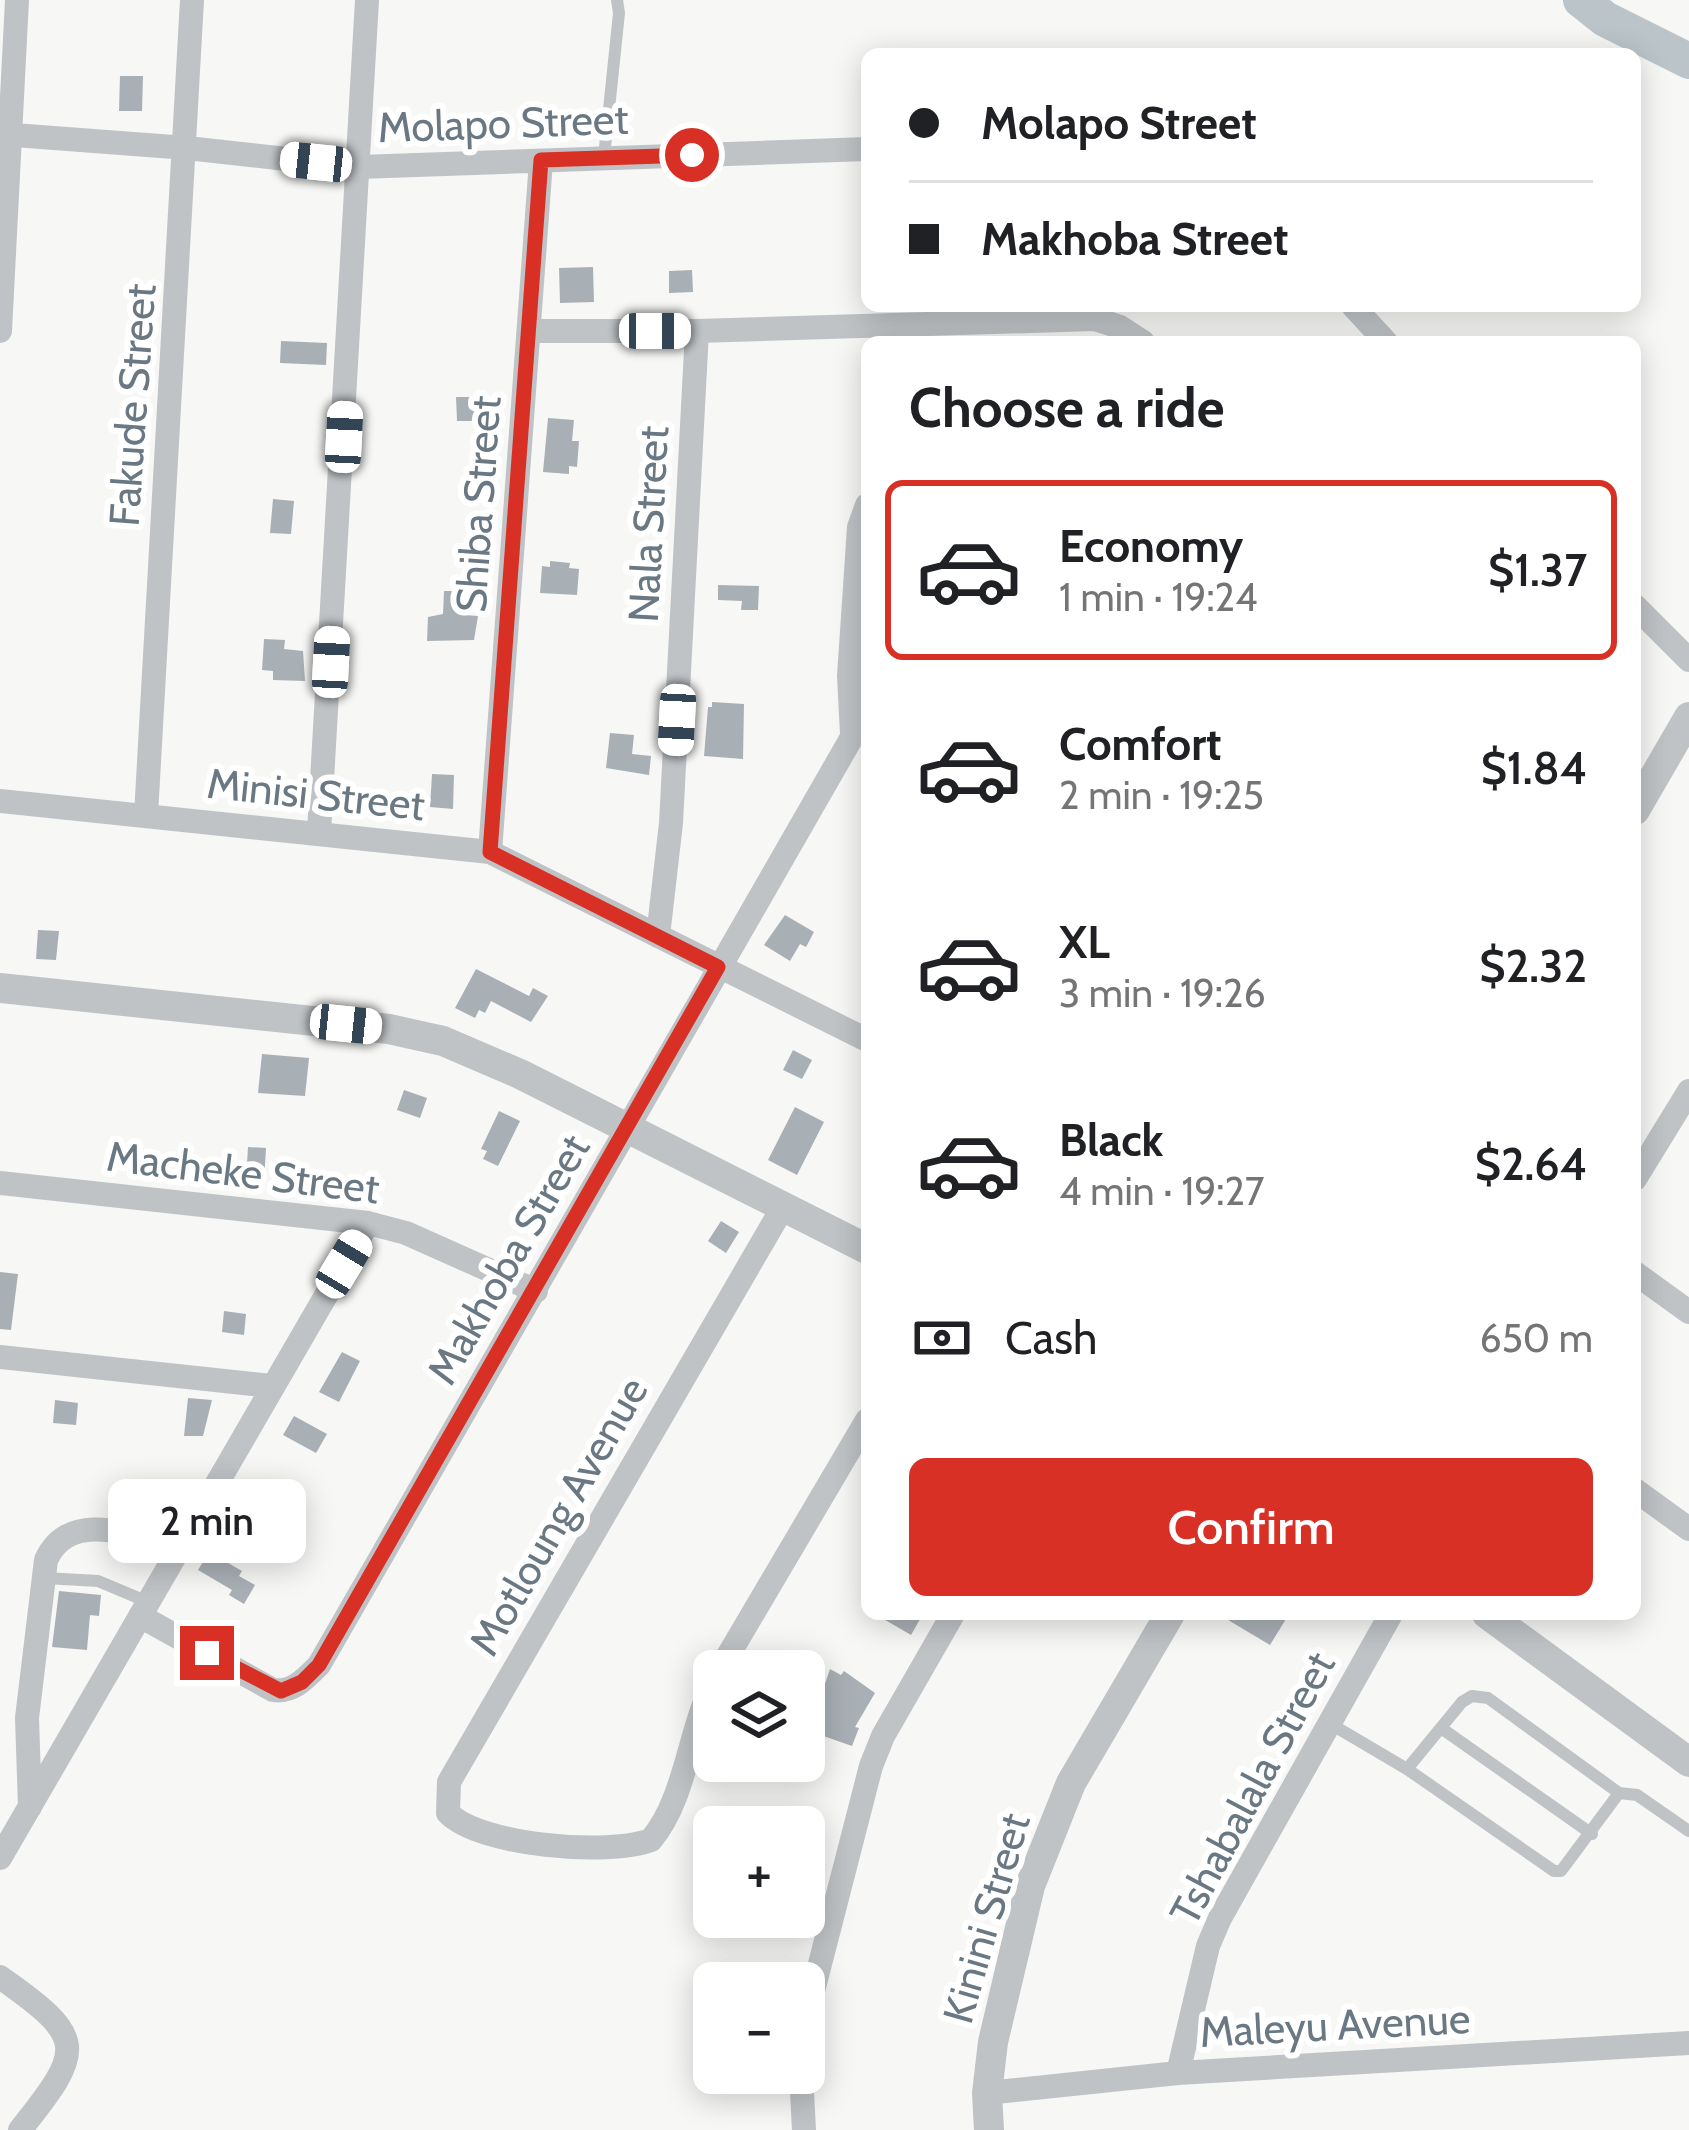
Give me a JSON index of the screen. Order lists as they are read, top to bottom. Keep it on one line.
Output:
{"streets":{"street":["Molapo Street","Fakude Street","Shiba Street","Nala Street","Minisi Street","Macheke Street","Makhoba Street","Motloung Avenue","Tshabalala Street","Kinini Street","Maleyu Avenue"]},"crossings":[["Molapo Street","Fakude Street"],["Molapo Street","Shiba Street"],["Fakude Street","Minisi Street"],["Shiba Street","Minisi Street"],["Nala Street","Minisi Street"],["Minisi Street","Makhoba Street"],["Macheke Street","Makhoba Street"],["Tshabalala Street","Maleyu Avenue"],["Kinini Street","Maleyu Avenue"]],"page":{"banner":["Molapo Street","Makhoba Street"],"heading":"Choose a ride","list":[{"name":"Economy","note":"1 min · 19:24","value":"$1.37"},{"name":"Comfort","note":"2 min · 19:25","value":"$1.84"},{"name":"XL","note":"3 min · 19:26","value":"$2.32"},{"name":"Black","note":"4 min · 19:27","value":"$2.64"}],"pay":["Cash","650 m"],"buttons":"Confirm","bubble":"2 min","map_buttons":["+","−"]}}
